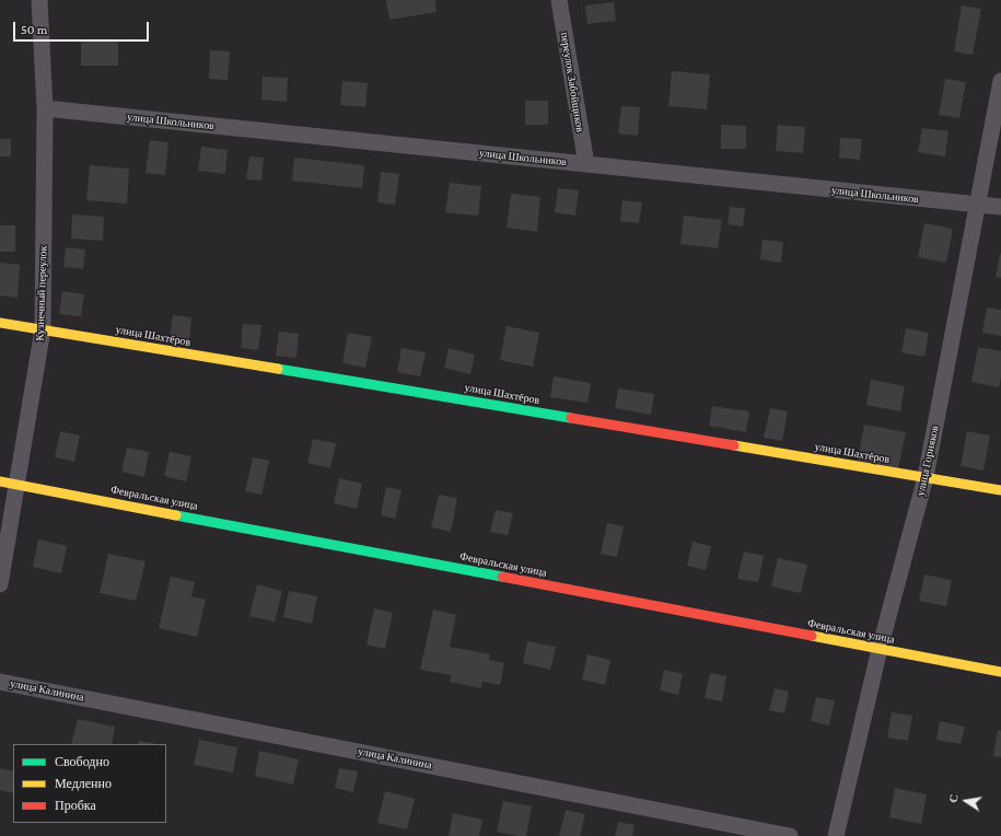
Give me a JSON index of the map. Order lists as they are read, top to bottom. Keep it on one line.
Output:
{"streets":{"street":["переулок Забойщиков","улица Школьников","Кузнечный переулок","улица Шахтёров","улица Горняков","Февральская улица","улица Калинина"]},"crossings":[["переулок Забойщиков","улица Школьников"],["улица Школьников","Кузнечный переулок"],["улица Школьников","улица Горняков"],["Кузнечный переулок","улица Шахтёров"],["Кузнечный переулок","Февральская улица"],["улица Шахтёров","улица Горняков"],["улица Горняков","Февральская улица"]],"legend":["Свободно","Медленно","Пробка"],"scale_bar":"50 m","north":"left"}
